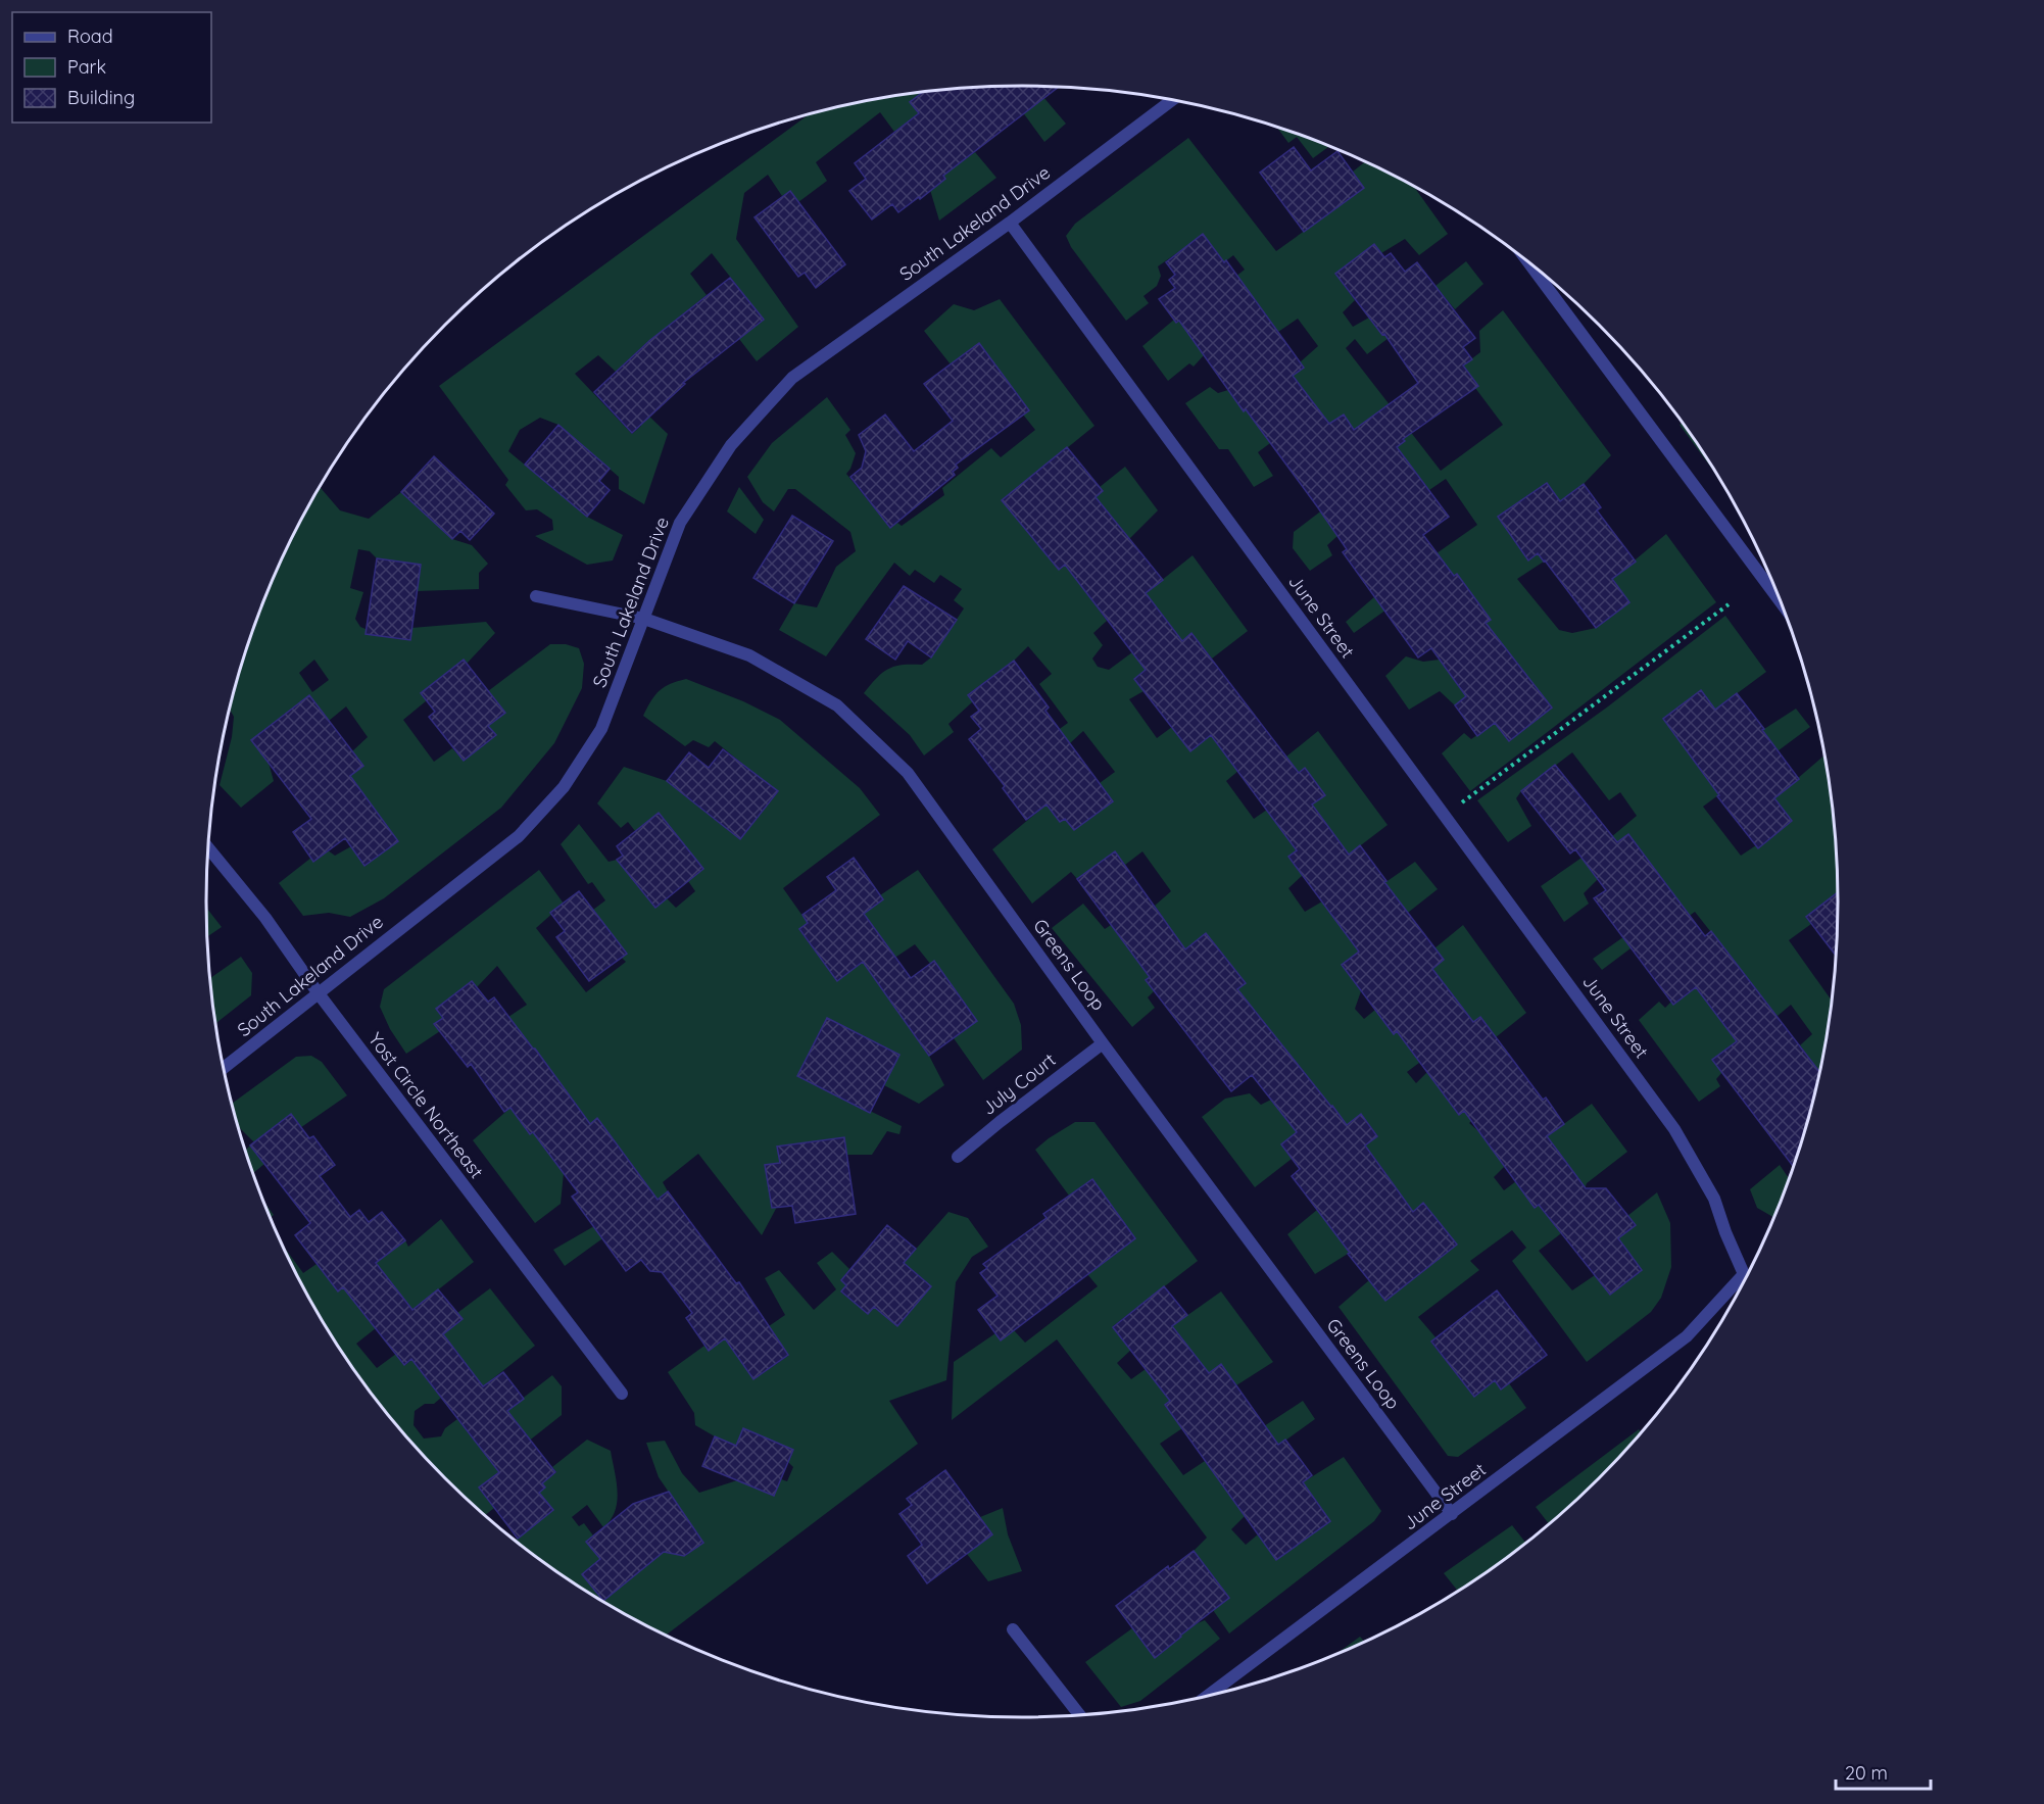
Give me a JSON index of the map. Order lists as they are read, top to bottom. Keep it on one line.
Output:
{"streets":{"street":["South Lakeland Drive","June Street","Greens Loop","July Court","Yost Circle Northeast"]},"crossings":[["South Lakeland Drive","June Street"],["South Lakeland Drive","Greens Loop"],["South Lakeland Drive","Yost Circle Northeast"],["June Street","Greens Loop"],["Greens Loop","July Court"]],"legend":["Road","Park","Building"],"scale_bar":"20 m"}
